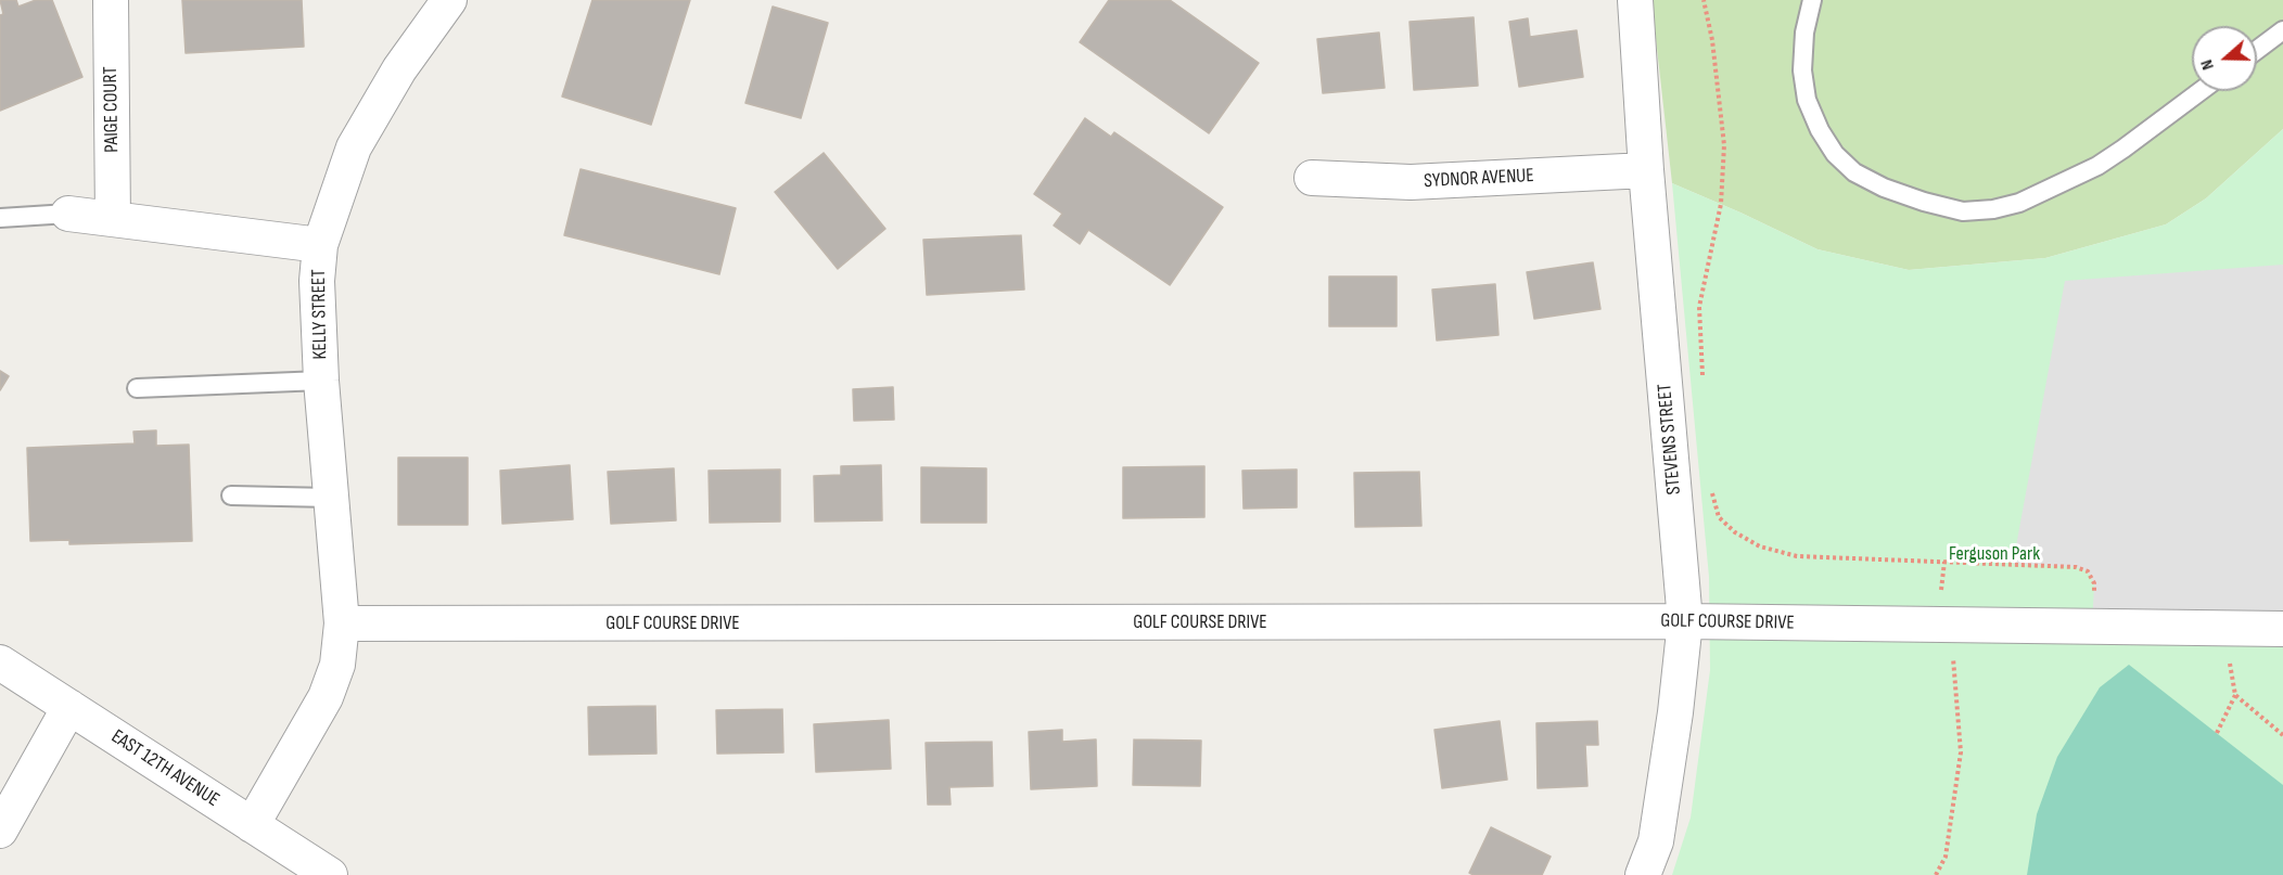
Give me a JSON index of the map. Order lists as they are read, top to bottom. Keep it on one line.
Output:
{"streets":{"street":["PAIGE COURT","SYDNOR AVENUE","KELLY STREET","STEVENS STREET","GOLF COURSE DRIVE","EAST 12TH AVENUE"]},"crossings":[["SYDNOR AVENUE","STEVENS STREET"],["KELLY STREET","GOLF COURSE DRIVE"],["STEVENS STREET","GOLF COURSE DRIVE"]],"parks":["Ferguson Park"],"north":"left"}
